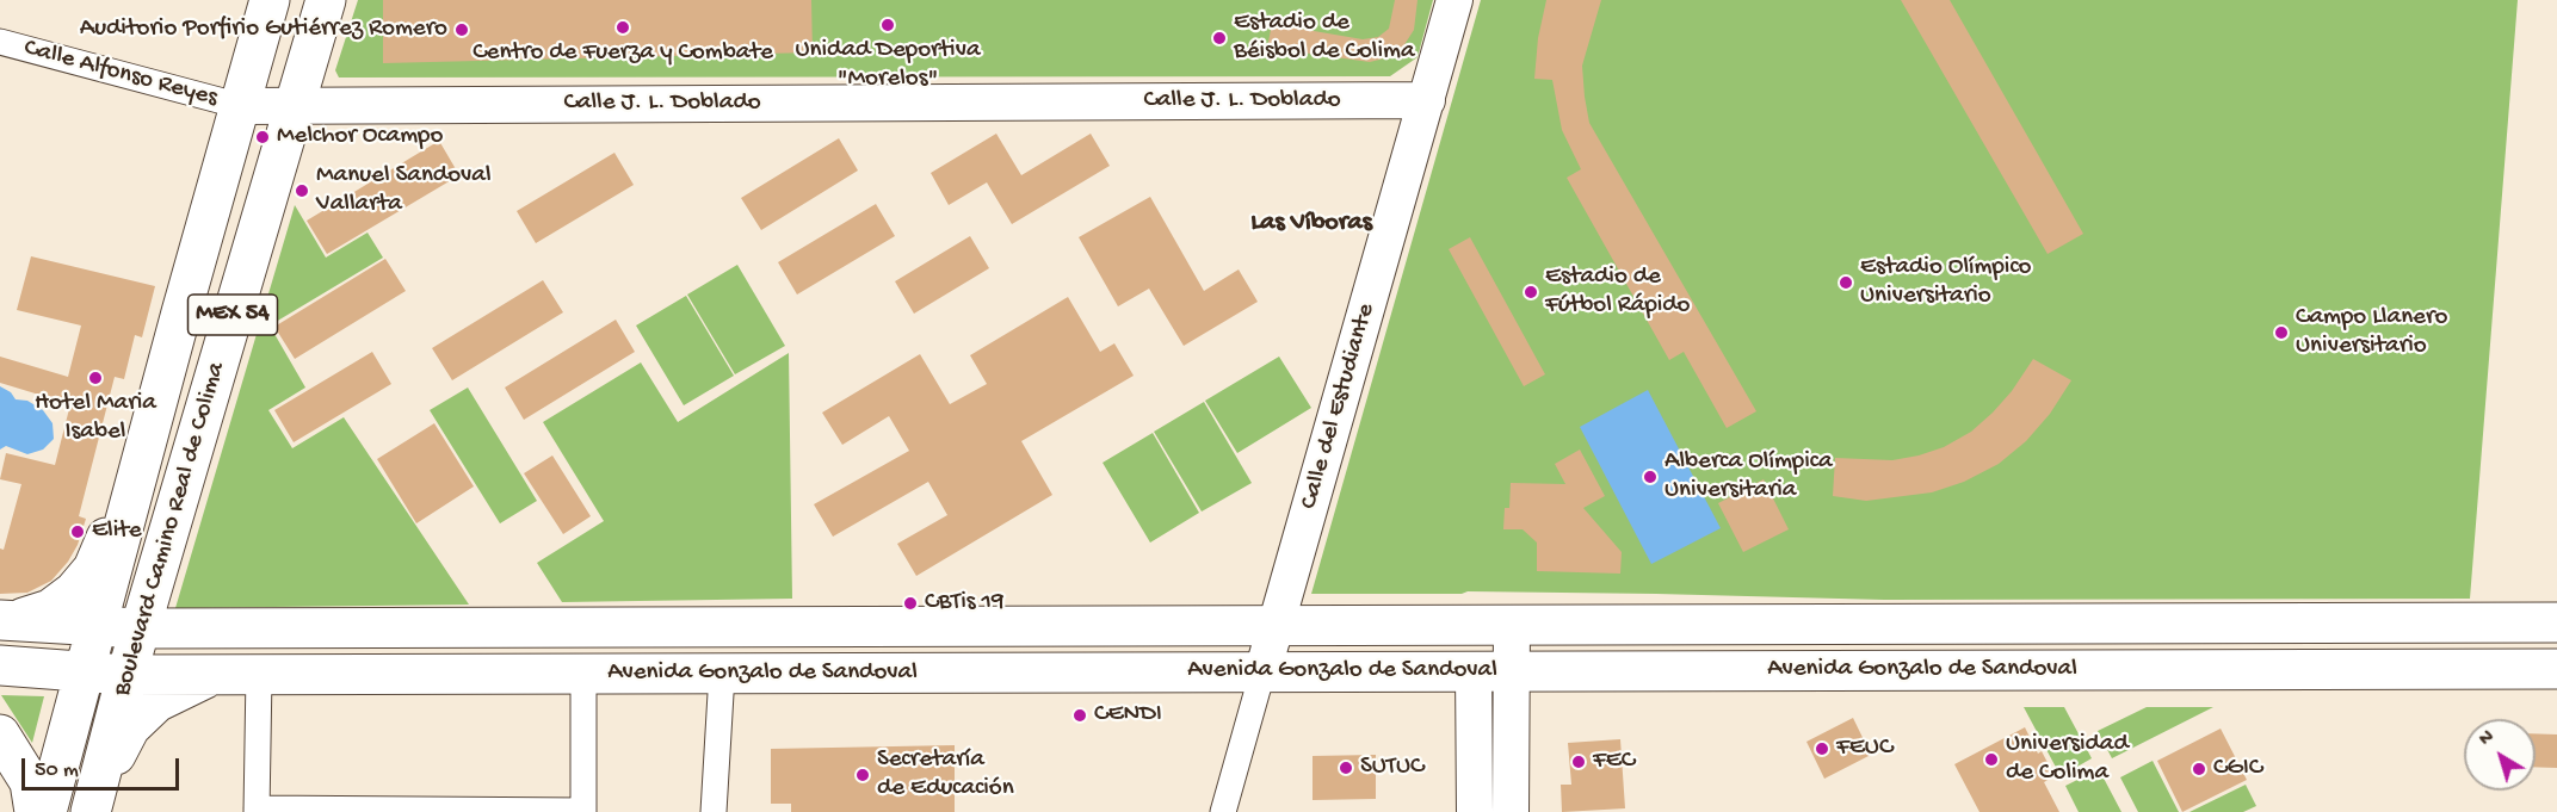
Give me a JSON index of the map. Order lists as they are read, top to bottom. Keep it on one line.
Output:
{"streets":{"main road":["MEX 54","Boulevard Camino Real de Colima","Avenida Gonzalo de Sandoval"],"street":["Calle Alfonso Reyes","Calle J. L. Doblado","Calle del Estudiante"]},"crossings":[["Calle Alfonso Reyes","Calle J. L. Doblado"],["Calle Alfonso Reyes","Boulevard Camino Real de Colima"],["Calle J. L. Doblado","Calle del Estudiante"],["Calle J. L. Doblado","Boulevard Camino Real de Colima"],["Calle del Estudiante","Avenida Gonzalo de Sandoval"],["Boulevard Camino Real de Colima","Avenida Gonzalo de Sandoval"]],"districts":["Las Víboras"],"places":["Unidad Deportiva \"Morelos\"","Centro de Fuerza y Combate","Auditorio Porfirio Gutiérrez Romero","Estadio de Béisbol de Colima","Melchor Ocampo","Manuel Sandoval Vallarta","Estadio Olímpico Universitario","Estadio de Fútbol Rápido","Campo Llanero Universitario","Hotel Maria Isabel","Alberca Olímpica Universitaria","Elite","CBTis 19","CENDI","FEUC","Universidad de Colima","FEC","SUTUC","CGIC","Secretaría de Educación"],"scale_bar":"50 m","north":"top left"}
